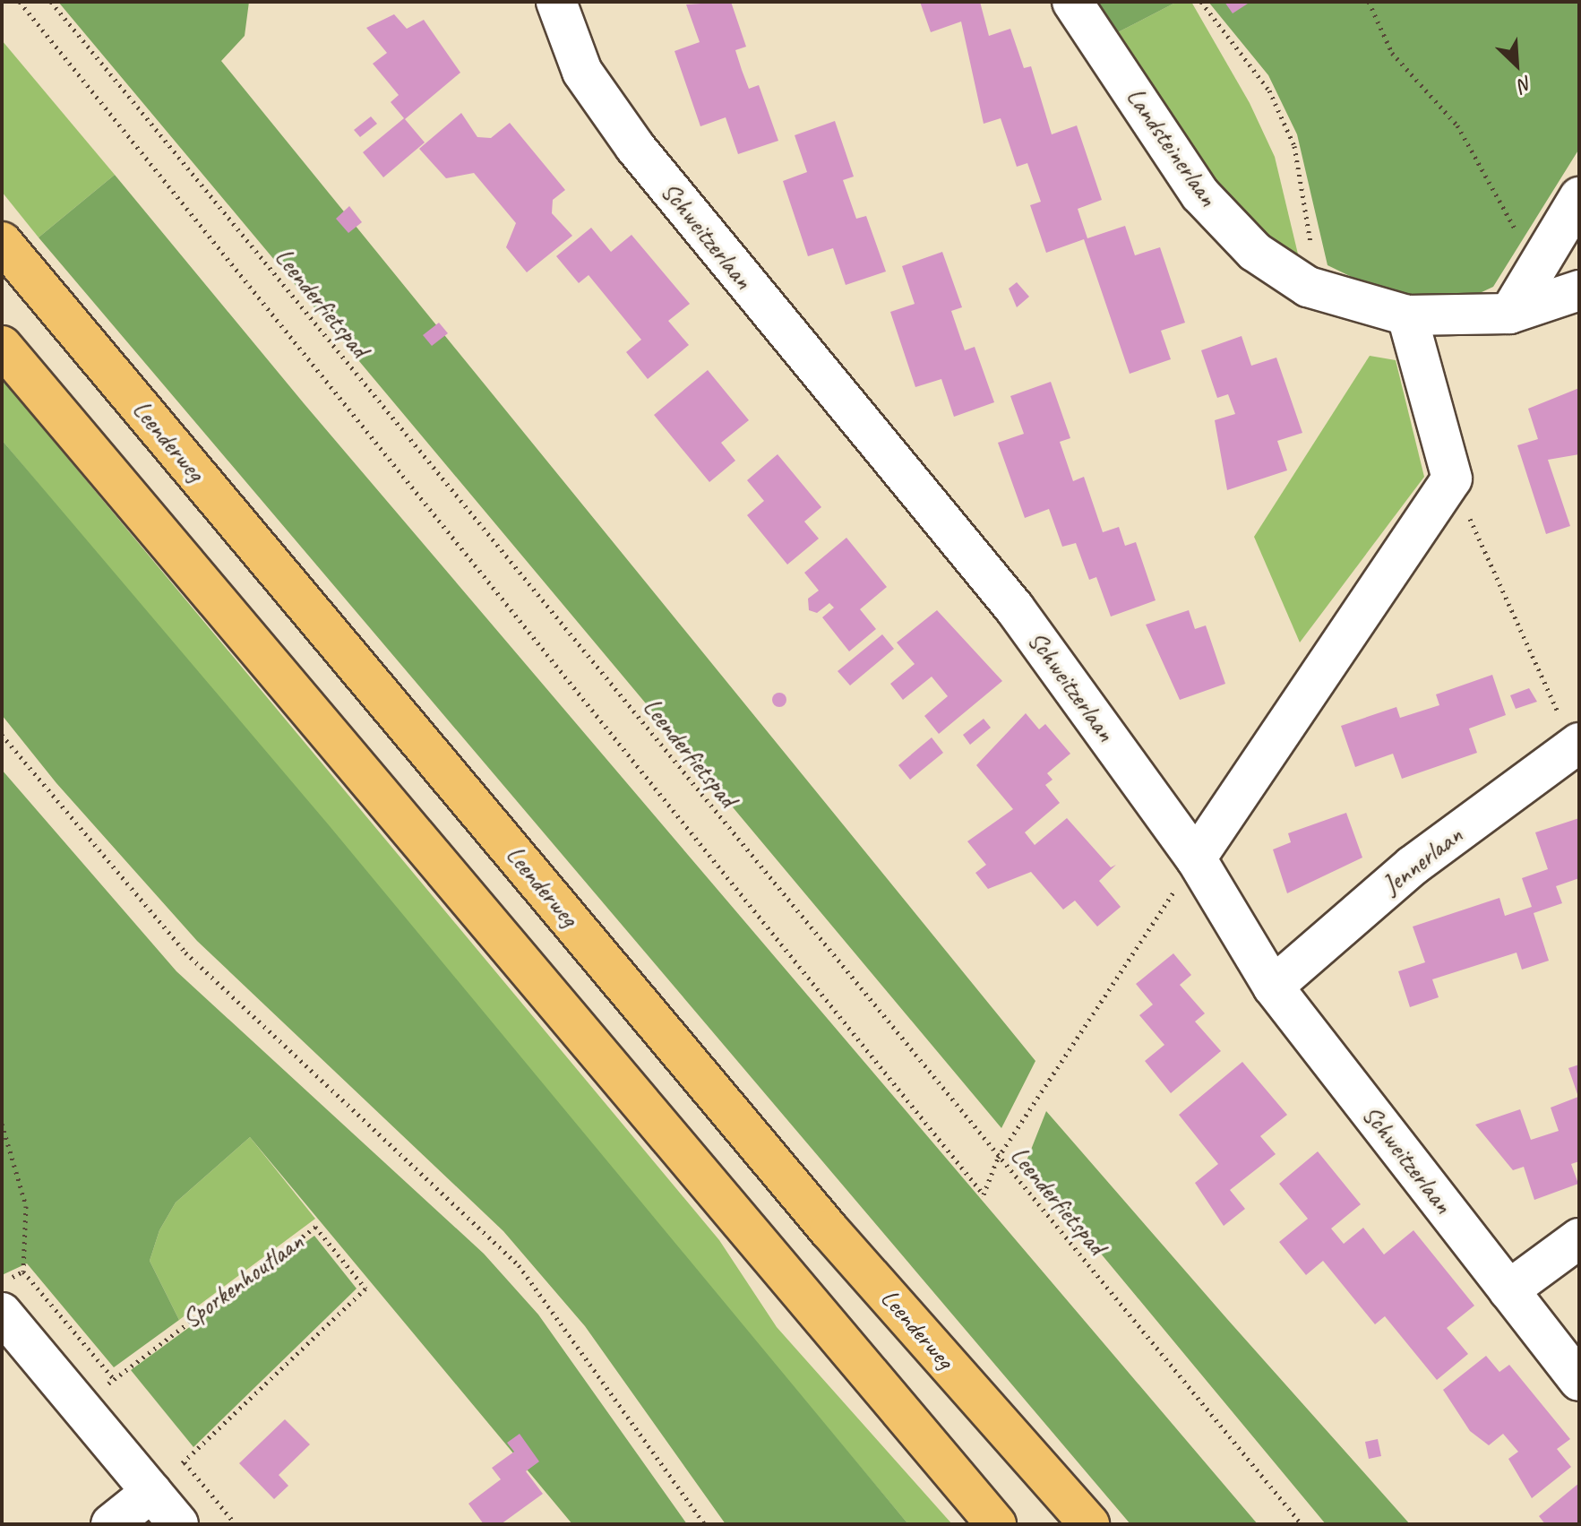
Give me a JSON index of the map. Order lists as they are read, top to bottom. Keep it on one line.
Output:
{"streets":{"main road":["Leenderweg"],"street":["Landsteinerlaan","Schweitzerlaan","Jennerlaan"],"path":["Leenderfietspad","Sporkenhoutlaan"]},"crossings":[["Schweitzerlaan","Jennerlaan"]],"north":"bottom right"}
